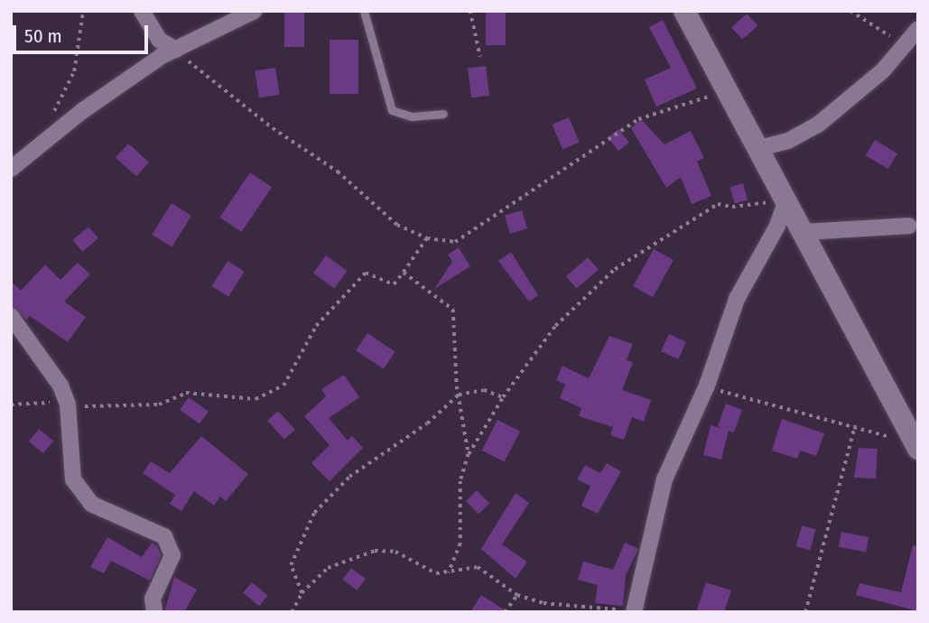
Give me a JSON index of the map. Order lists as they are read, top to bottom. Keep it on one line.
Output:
{"scale_bar":"50 m"}
